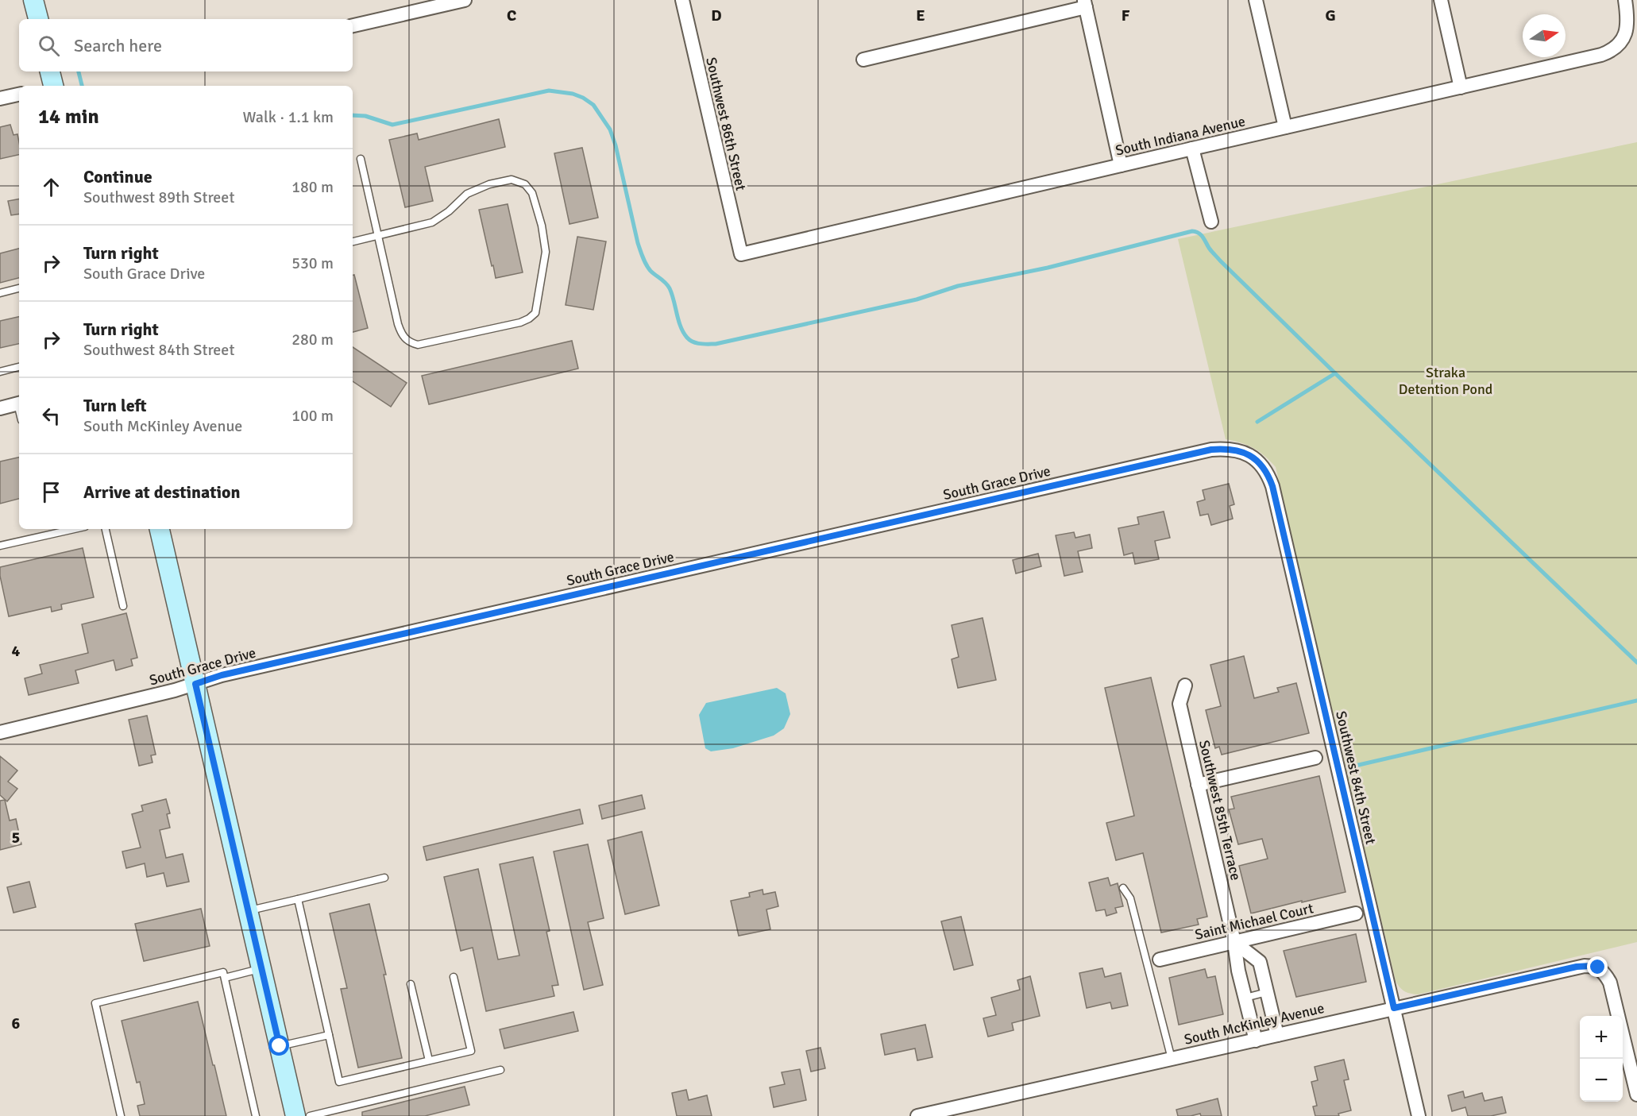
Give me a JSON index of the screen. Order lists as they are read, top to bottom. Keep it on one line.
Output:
{"streets":{"street":["Southwest 86th Street","South Indiana Avenue","South Grace Drive","Southwest 84th Street","Southwest 85th Terrace","Saint Michael Court","South McKinley Avenue"]},"crossings":[["Southwest 86th Street","South Indiana Avenue"],["South Grace Drive","Southwest 84th Street"],["Southwest 84th Street","South McKinley Avenue"],["Southwest 85th Terrace","Saint Michael Court"],["Southwest 85th Terrace","South McKinley Avenue"]],"parks":["Straka Detention Pond"],"north":"right","page":{"search":"Search here","heading":["14 min","Walk · 1.1 km"],"list":[["Continue","Southwest 89th Street","180 m"],["Turn right","South Grace Drive","530 m"],["Turn right","Southwest 84th Street","280 m"],["Turn left","South McKinley Avenue","100 m"],"Arrive at destination"],"map_buttons":["+","−"]},"grid":{"columns":["C","D","E","F","G"],"rows":["4","5","6"]}}
